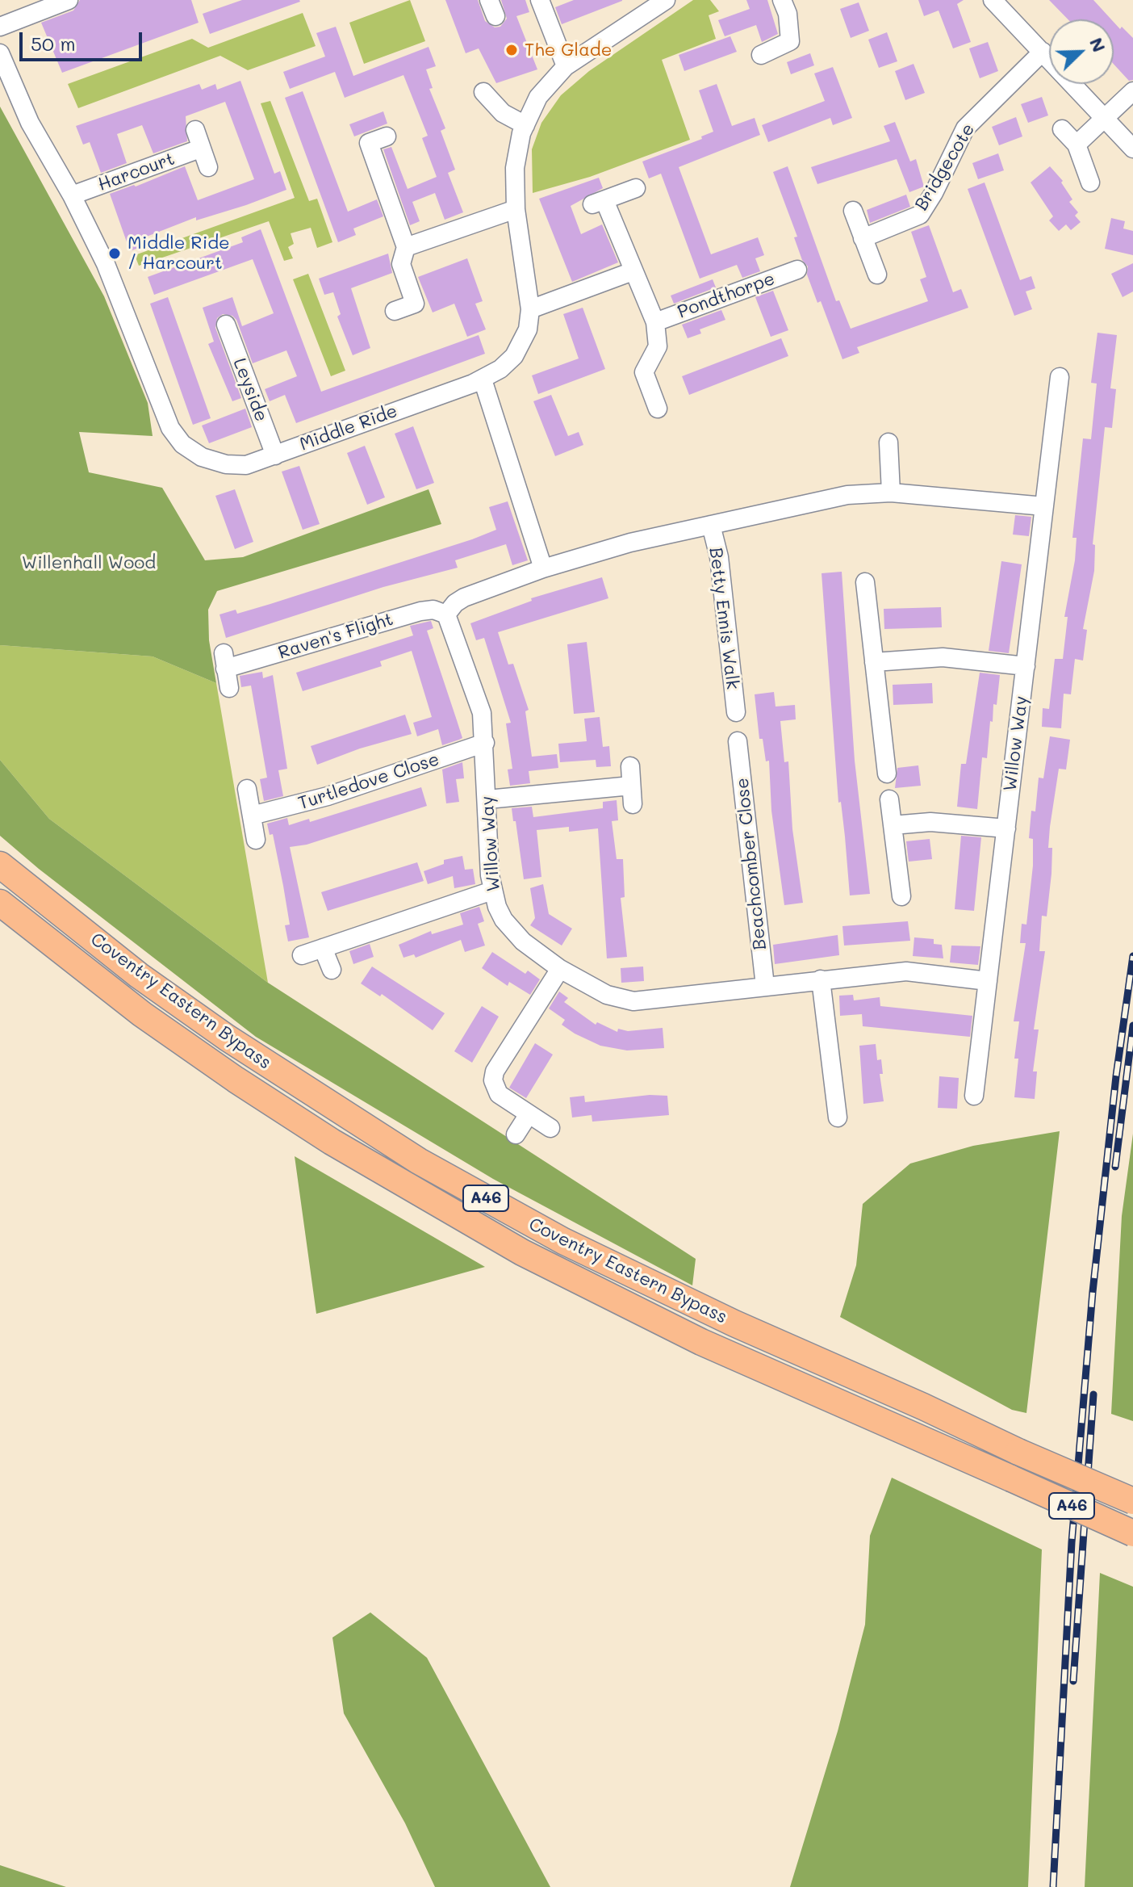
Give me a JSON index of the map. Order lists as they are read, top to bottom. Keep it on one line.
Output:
{"streets":{"highway":["Coventry Eastern Bypass","A46"],"street":["Bridgecote","Harcourt","Pondthorpe","Leyside","Middle Ride","Betty Ennis Walk","Raven's Flight","Willow Way","Turtledove Close","Beachcomber Close"]},"crossings":[["Harcourt","Middle Ride"],["Leyside","Middle Ride"],["Raven's Flight","Willow Way"],["Willow Way","Turtledove Close"],["Willow Way","Beachcomber Close"]],"parks":["Willenhall Wood"],"places":["The Glade","Middle Ride / Harcourt"],"scale_bar":"50 m","north":"top right"}
